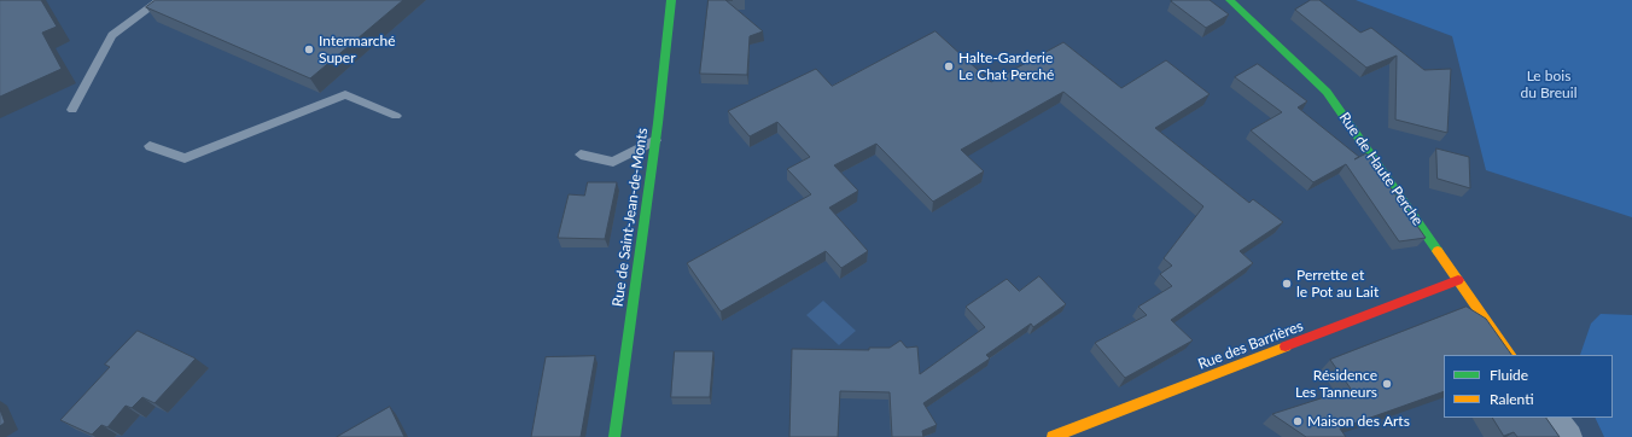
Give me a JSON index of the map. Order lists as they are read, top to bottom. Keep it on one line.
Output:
{"streets":{"street":["Rue de Haute Perche","Rue de Saint-Jean-de-Monts","Rue des Barrières"]},"crossings":[["Rue de Haute Perche","Rue des Barrières"]],"parks":["Le bois du Breuil"],"places":["Intermarché Super","Halte-Garderie Le Chat Perché","Perrette et le Pot au Lait","Résidence Les Tanneurs","Maison des Arts"],"legend":["Fluide","Ralenti"]}
